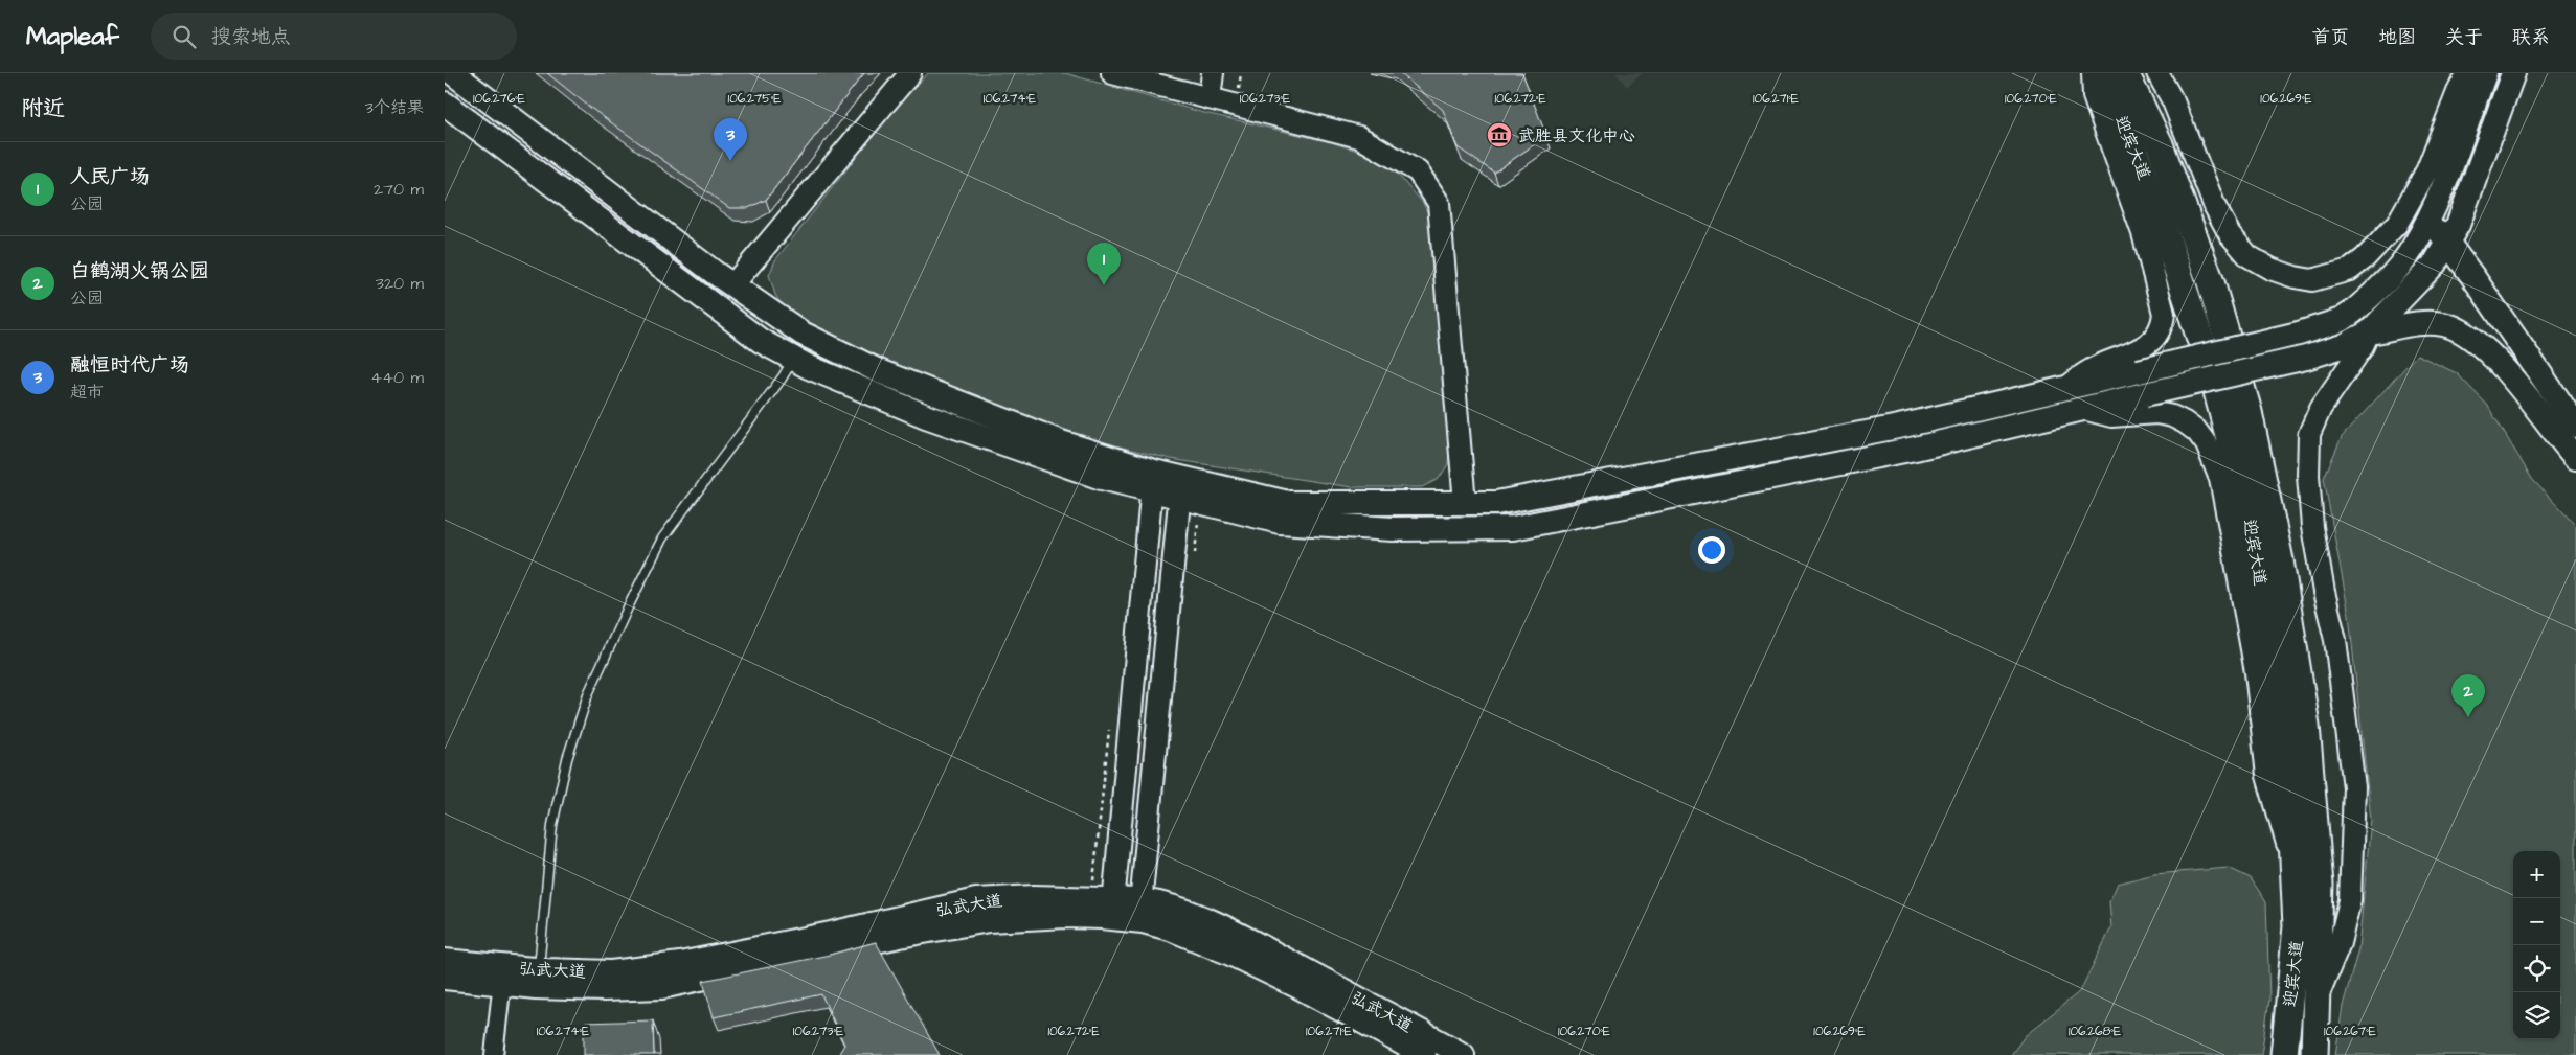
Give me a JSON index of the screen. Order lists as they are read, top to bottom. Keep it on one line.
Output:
{"streets":{"main road":["迎宾大道","弘武大道"]},"places":{"museum":["武胜县文化中心"]},"page":{"header":"Mapleaf","search":"搜索地点","nav":["首页","地图","关于","联系"],"heading":["附近","3个结果"],"pins":["3","1","2"],"list":[{"mark":"1","name":"人民广场","note":"公园","value":"270 m"},{"mark":"2","name":"白鹤湖火锅公园","note":"公园","value":"320 m"},{"mark":"3","name":"融恒时代广场","note":"超市","value":"440 m"}],"map_buttons":["+","−"]},"coordinates":["106.276°E","106.275°E","106.274°E","106.273°E","106.272°E","106.271°E","106.270°E","106.269°E","106.268°E","106.267°E"]}
